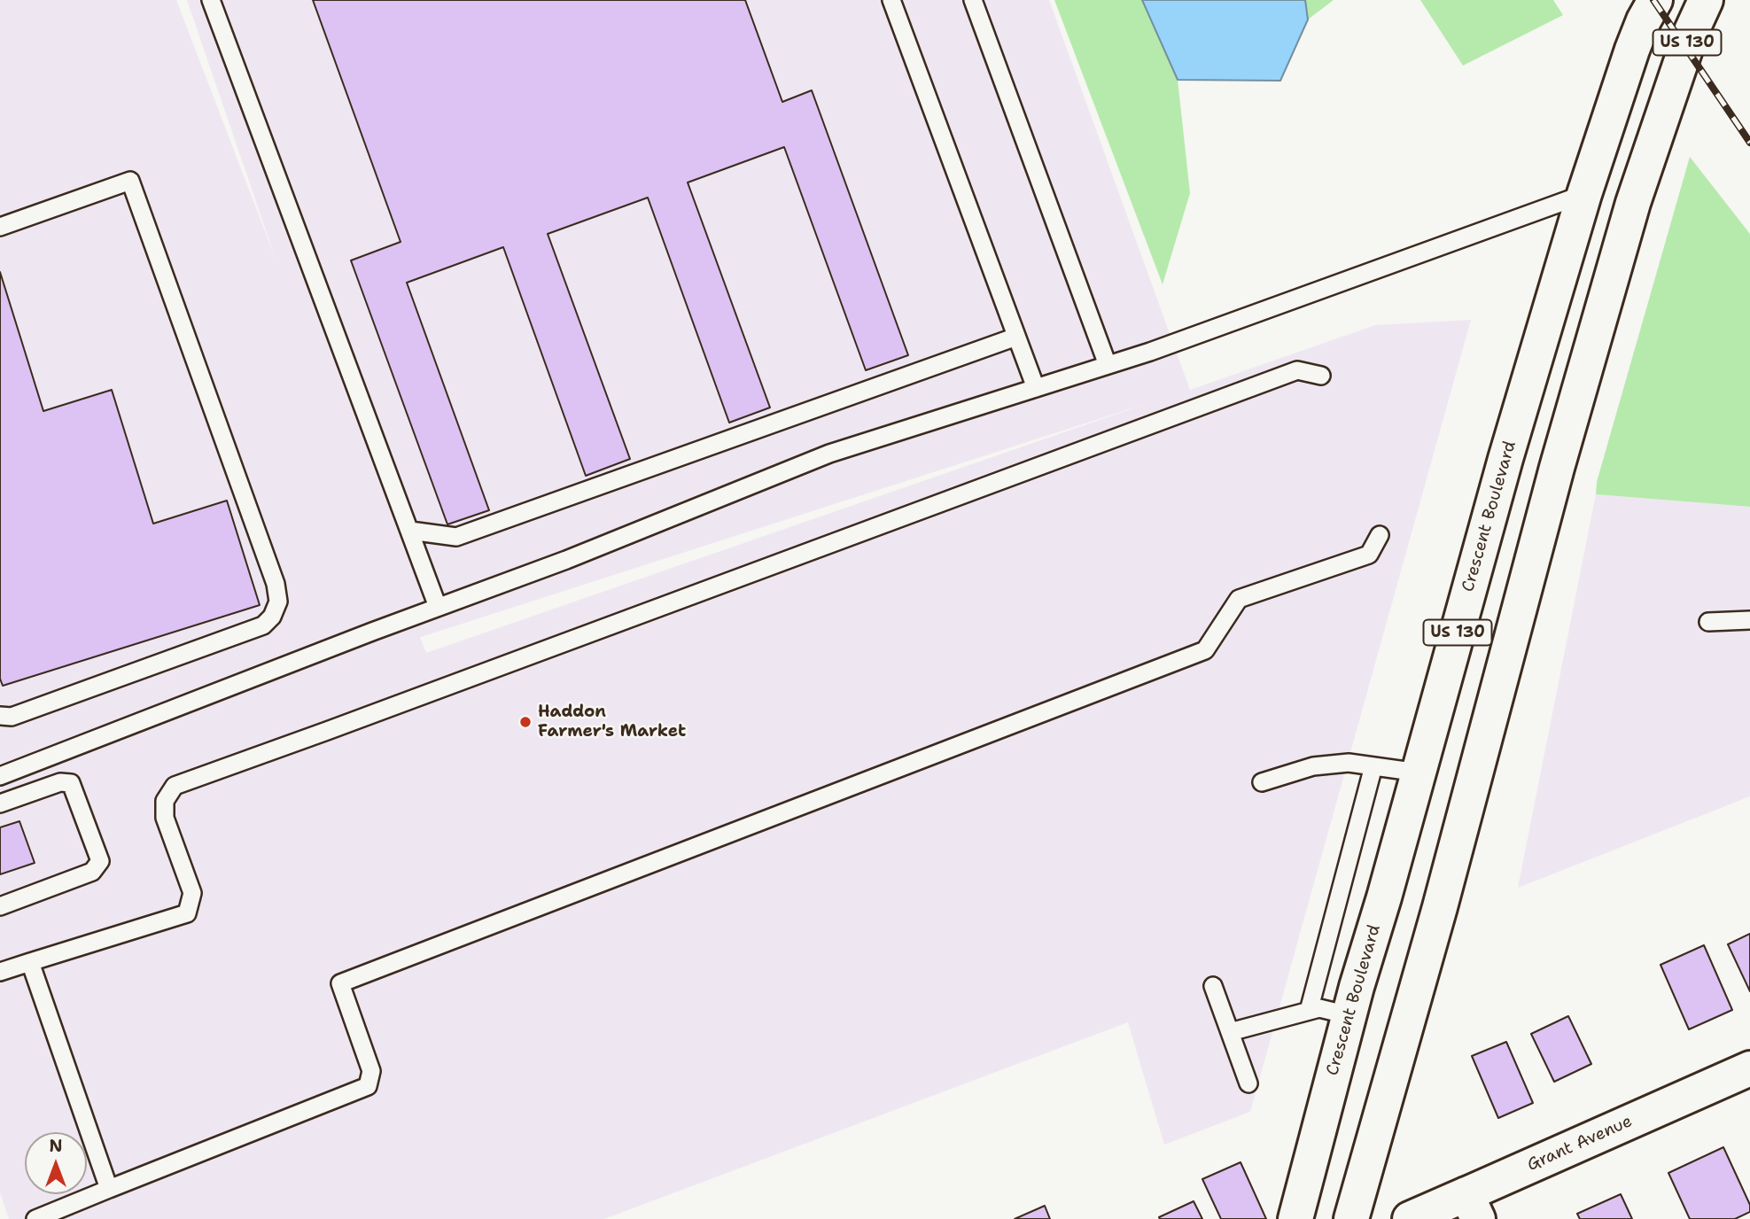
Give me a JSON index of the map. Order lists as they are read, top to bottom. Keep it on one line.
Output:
{"streets":{"main road":["US 130","Crescent Boulevard","Grant Avenue"]},"places":["Haddon Farmer's Market"],"north":"top"}
